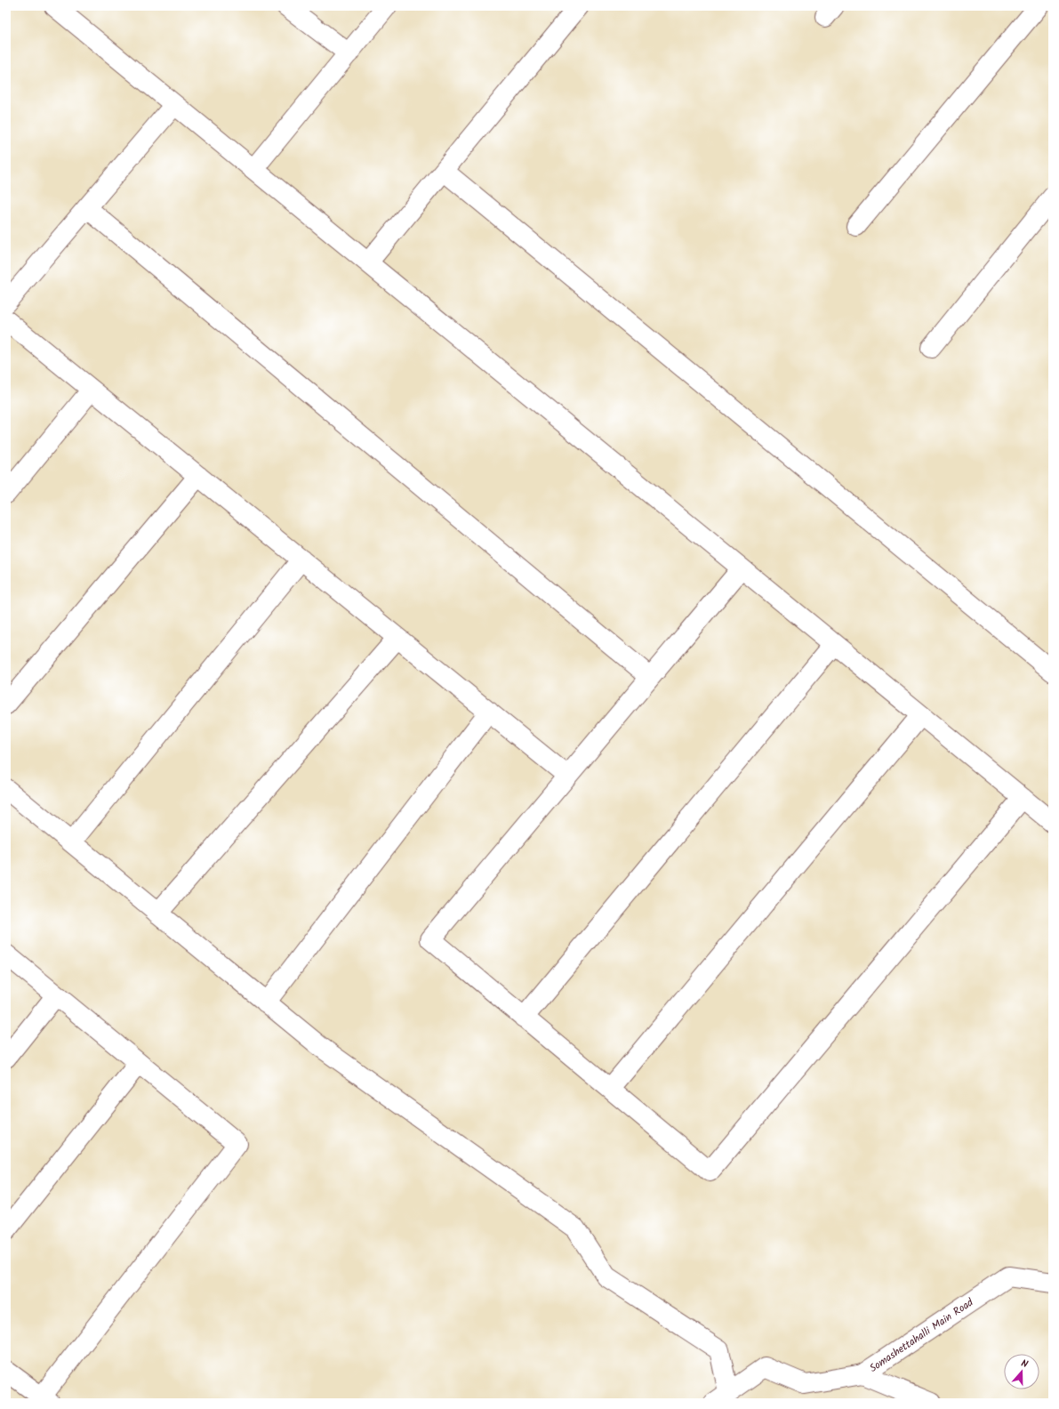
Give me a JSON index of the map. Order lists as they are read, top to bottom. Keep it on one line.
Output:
{"streets":{"street":["Somashettahalli Main Road"]},"north":"top"}
